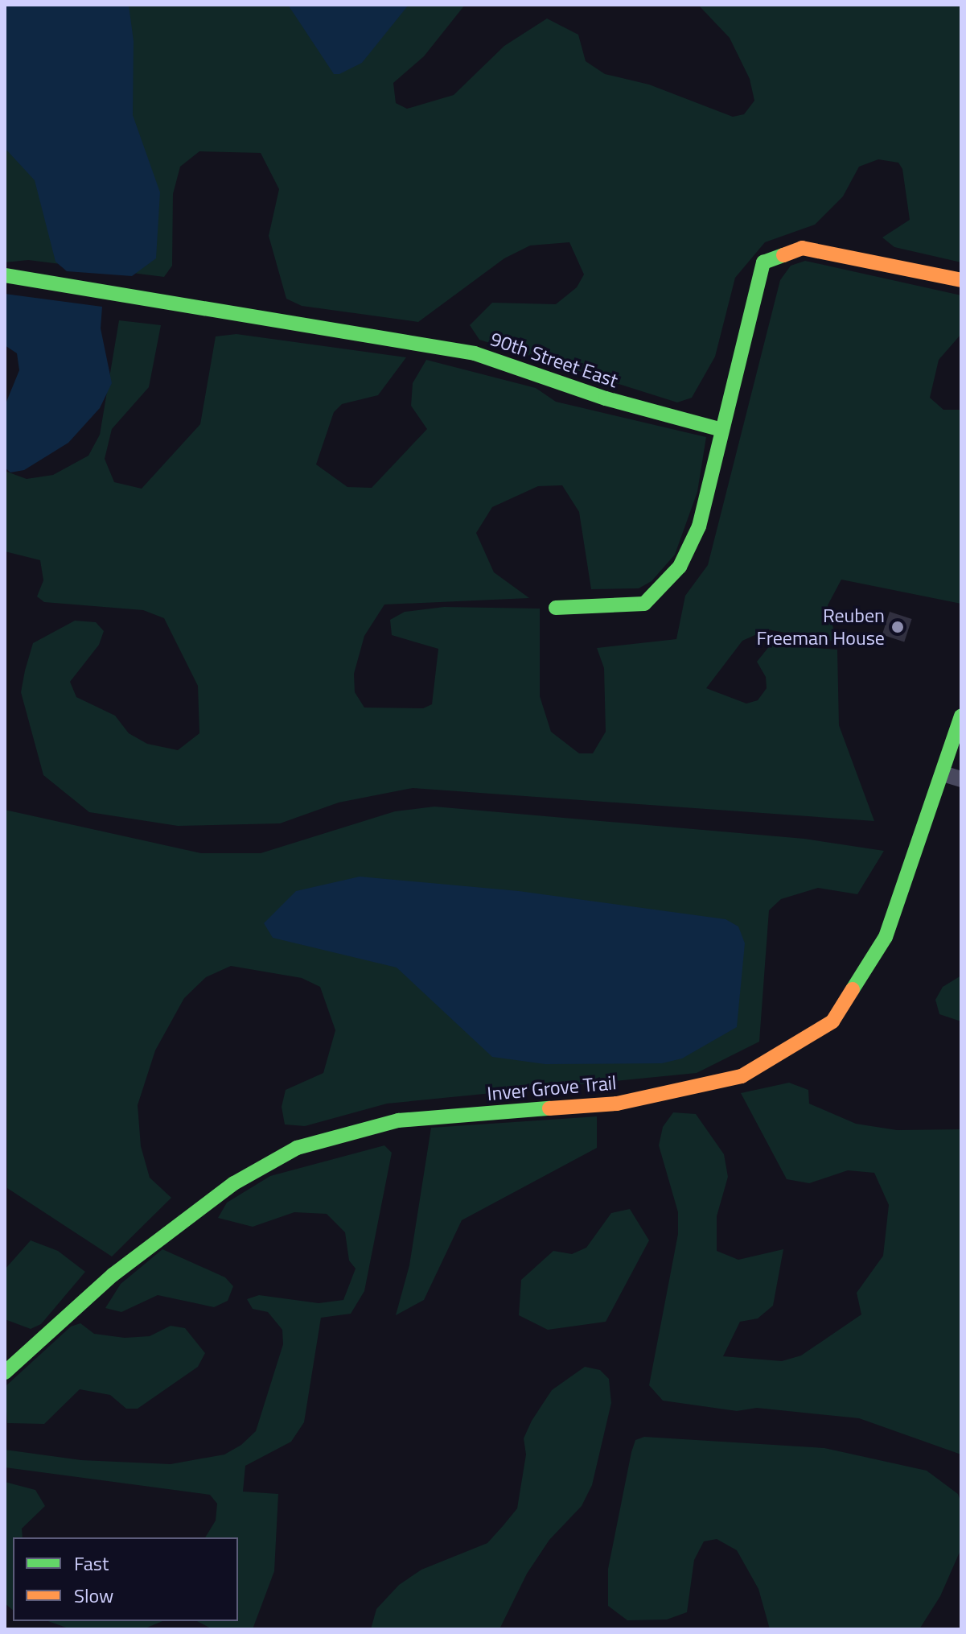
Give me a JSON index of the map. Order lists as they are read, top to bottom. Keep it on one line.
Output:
{"streets":{"street":["90th Street East","Inver Grove Trail"]},"places":["Reuben Freeman House"],"legend":["Fast","Slow"]}
